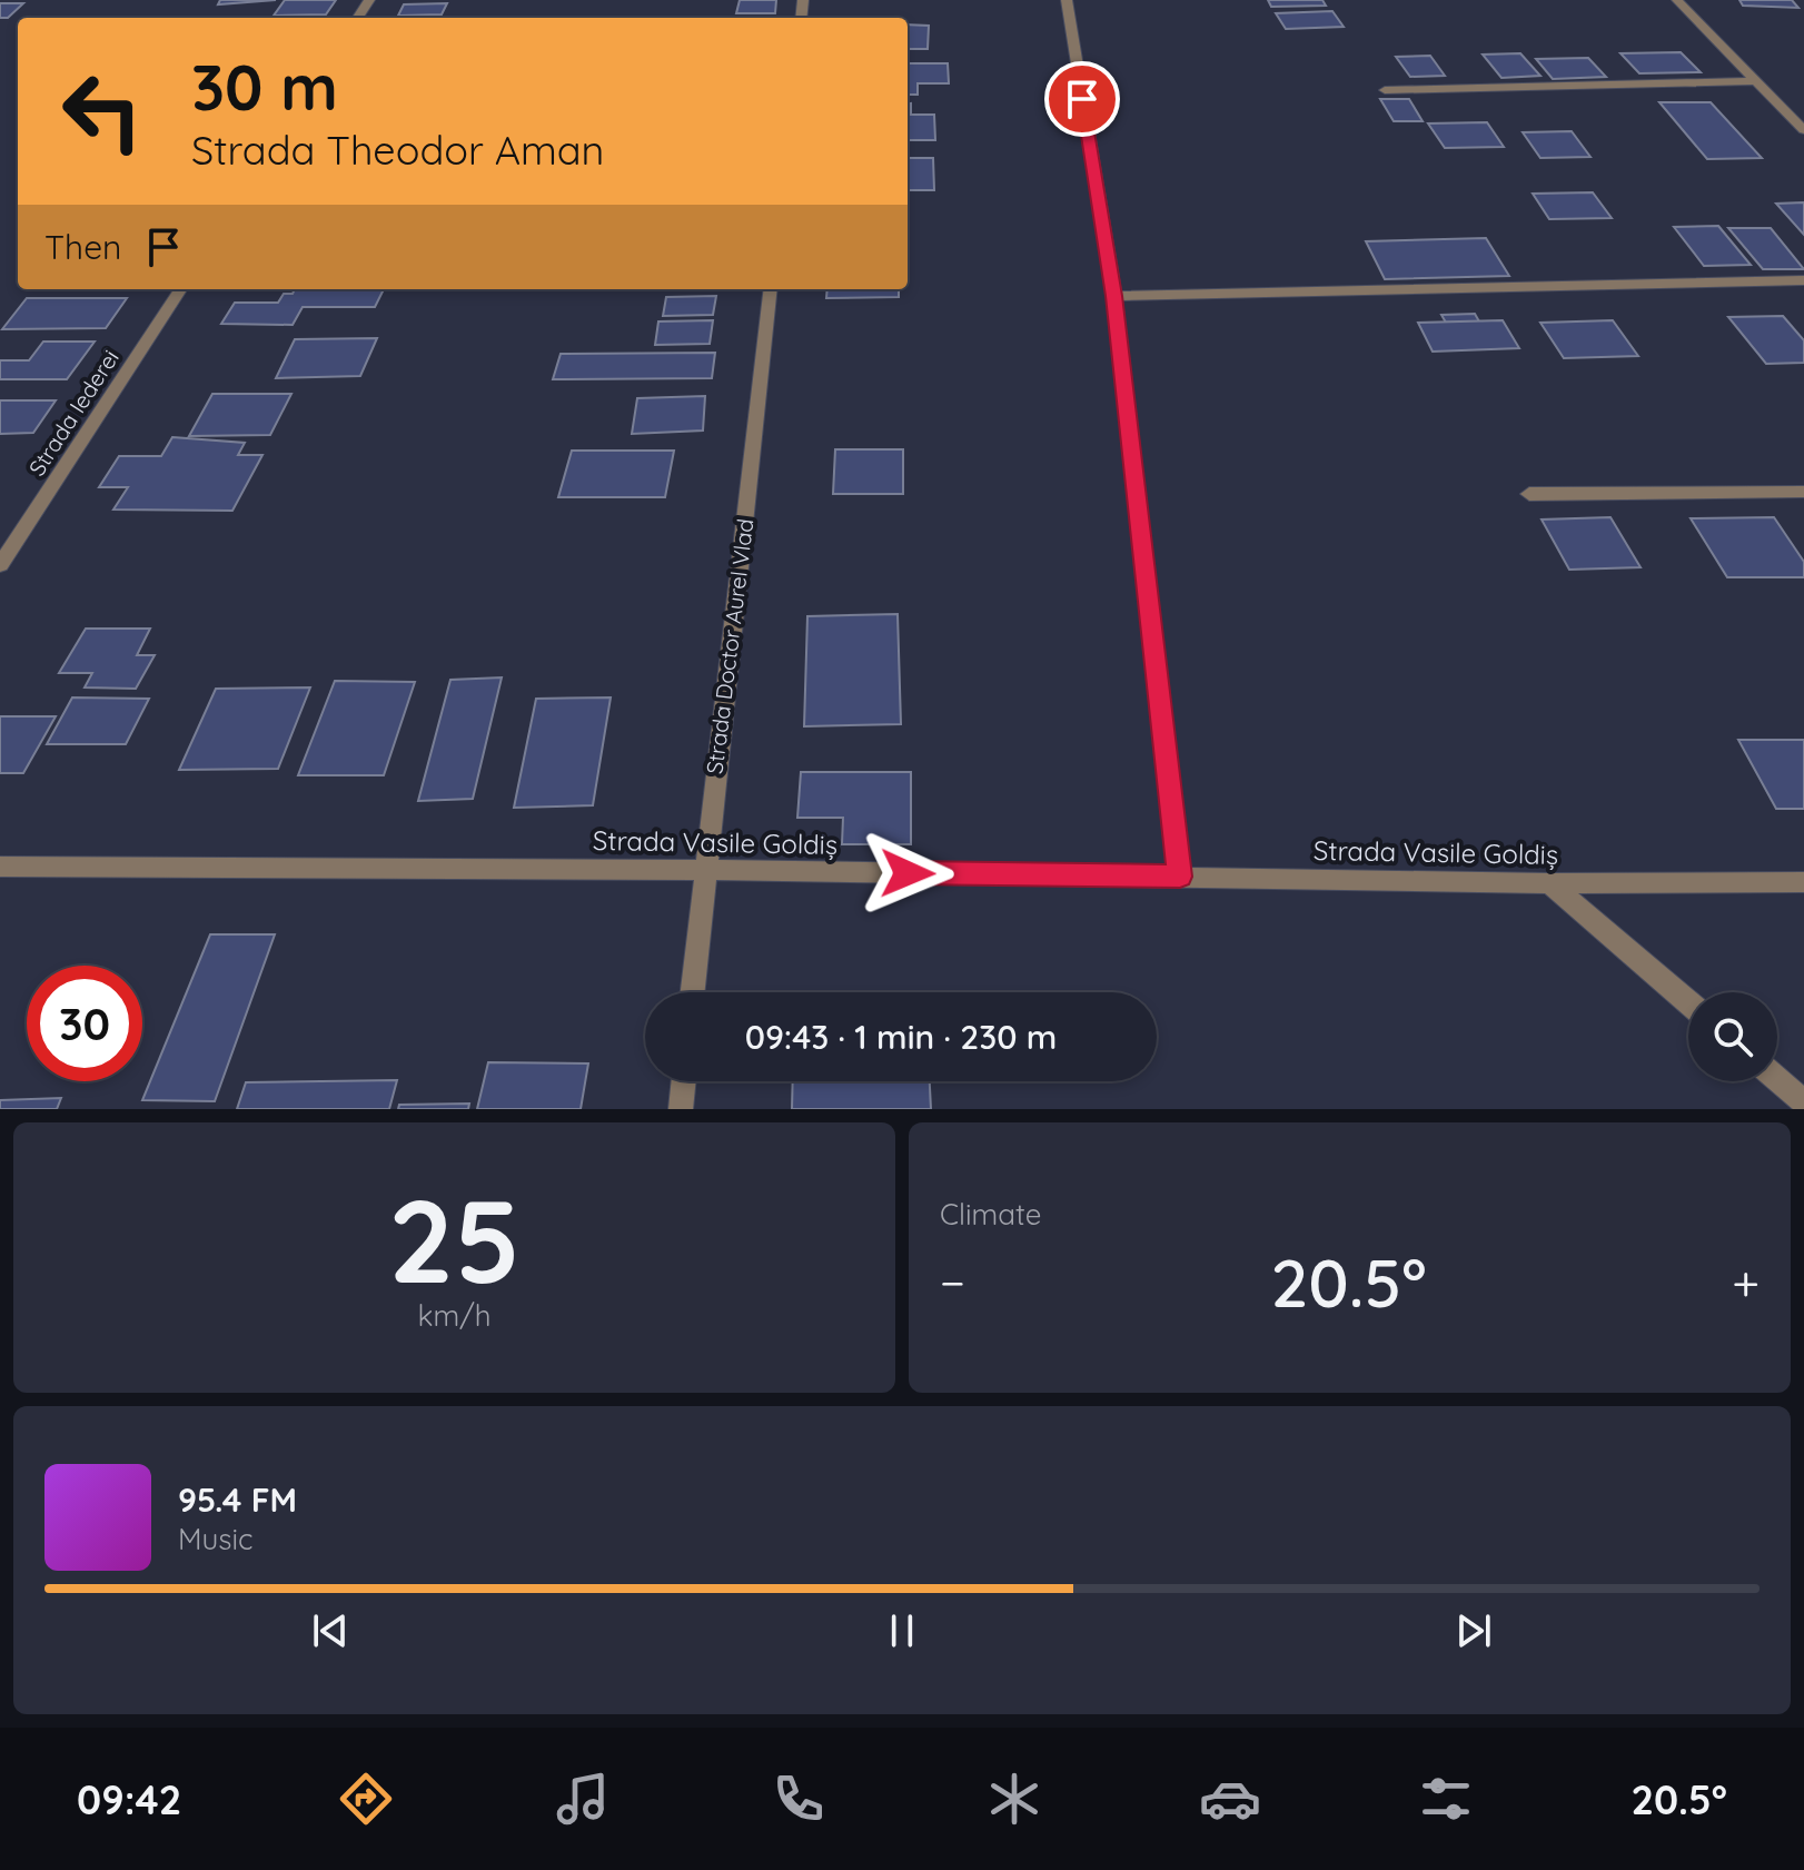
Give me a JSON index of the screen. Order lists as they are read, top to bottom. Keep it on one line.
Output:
{"streets":{"street":["Strada Iederei","Strada Doctor Aurel Vlad","Strada Vasile Goldiș"]},"crossings":[["Strada Doctor Aurel Vlad","Strada Vasile Goldiș"]],"page":{"turn":["30 m","Strada Theodor Aman"],"then":"Then","limit":"30","trip":"09:43 · 1 min · 230 m","tile":[["25","km/h"],"Climate"],"heat":["−","20.5°","+"],"song":["95.4 FM","Music"],"tabs":["09:42","20.5°"]}}
